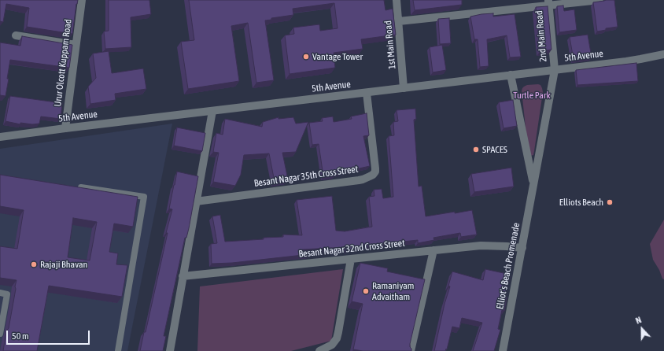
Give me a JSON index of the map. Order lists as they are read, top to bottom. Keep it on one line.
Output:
{"streets":{"street":["2nd Main Road","1st Main Road","5th Avenue","Urur Olcott Kuppam Road","Besant Nagar 35th Cross Street","Besant Nagar 32nd Cross Street","Elliot's Beach Promenade"]},"crossings":[["2nd Main Road","5th Avenue"],["2nd Main Road","Elliot's Beach Promenade"],["1st Main Road","5th Avenue"],["5th Avenue","Urur Olcott Kuppam Road"],["5th Avenue","Besant Nagar 35th Cross Street"],["5th Avenue","Elliot's Beach Promenade"],["Besant Nagar 32nd Cross Street","Elliot's Beach Promenade"]],"parks":["Turtle Park"],"places":["Vantage Tower","SPACES","Elliots Beach","Rajaji Bhavan","Ramaniyam Advaitham"],"scale_bar":"50 m","north":"top"}
